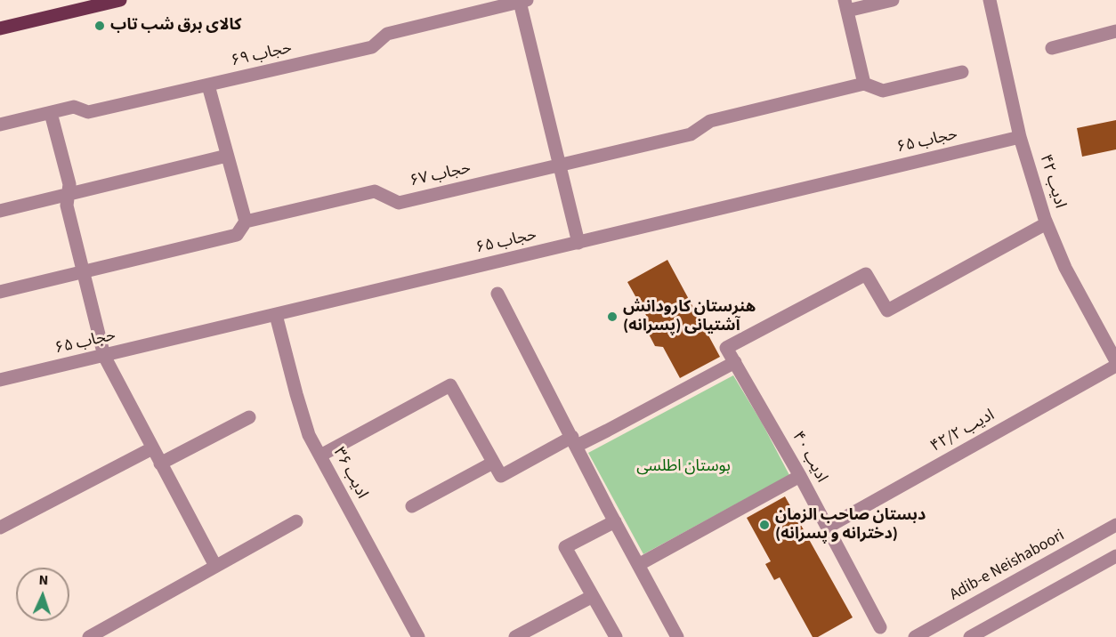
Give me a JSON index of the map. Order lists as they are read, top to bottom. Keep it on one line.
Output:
{"streets":{"street":["حجاب ۶۹","حجاب ۶۵","حجاب ۶۷","ادیب ۴۲","ادیب ۴۲/۲","ادیب ۴۰","ادیب ۳۶","Adib-e Neishaboori"]},"crossings":[["حجاب ۶۵","ادیب ۴۲"],["حجاب ۶۵","ادیب ۳۶"],["ادیب ۴۲","ادیب ۴۲/۲"],["ادیب ۴۲/۲","ادیب ۴۰"]],"parks":["بوستان اطلسی"],"places":["کالای برق شب تاب","هنرستان کارودانش آشتیانی (پسرانه)","دبستان صاحب الزمان (دخترانه و پسرانه)"],"north":"top"}
